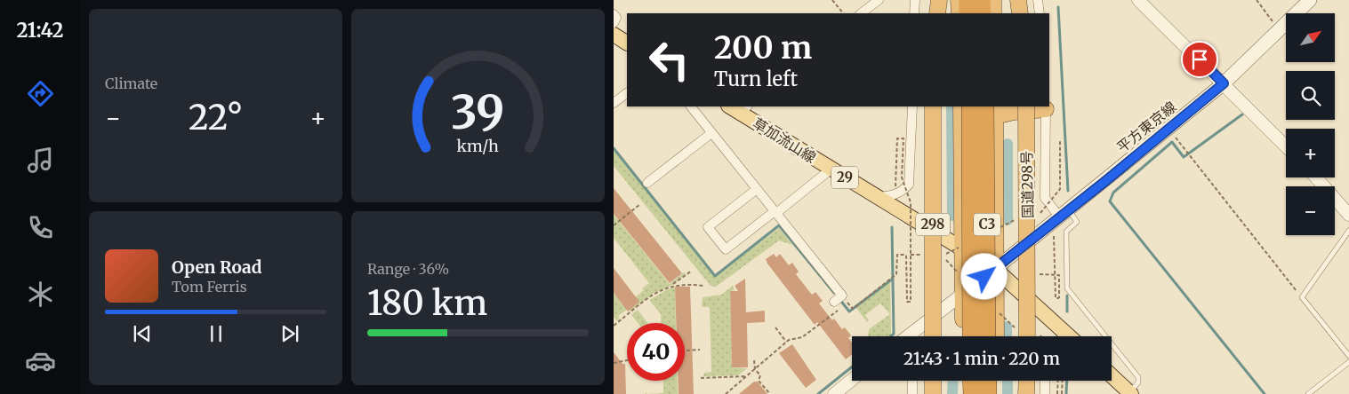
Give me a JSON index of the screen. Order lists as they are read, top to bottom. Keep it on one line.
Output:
{"streets":{"highway":["国道298号","298","C3"],"main road":["平方東京線","草加流山線","29"]},"crossings":[["平方東京線","草加流山線"],["草加流山線","298"]],"north":"top right","page":{"tabs":"21:42","tile":["Climate",["Range · 36%","180 km"]],"map_buttons":["+","−"],"turn":["200 m","Turn left"],"heat":["−","22°","+"],"song":["Open Road","Tom Ferris"],"limit":"40","trip":"21:43 · 1 min · 220 m","gauge":["39","km/h"]}}
